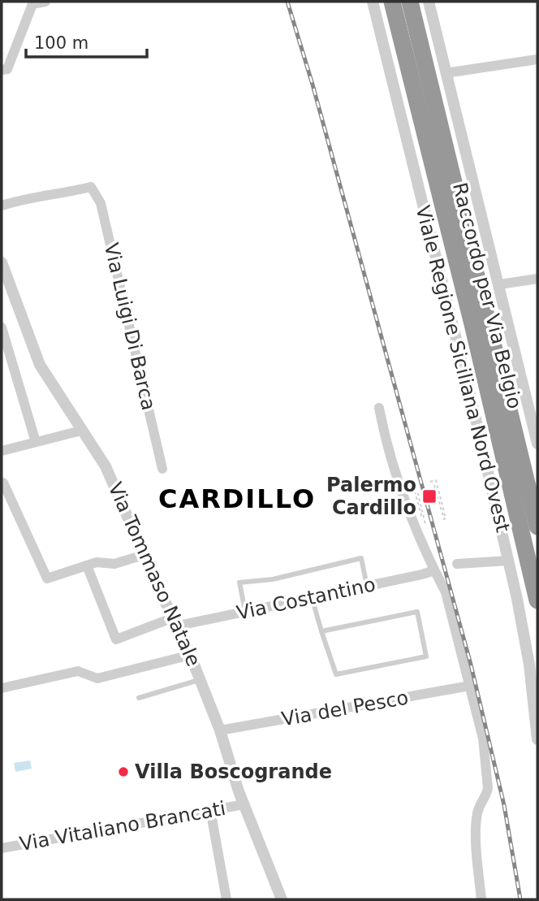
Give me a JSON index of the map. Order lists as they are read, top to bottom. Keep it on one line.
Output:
{"streets":{"highway":["Raccordo per Via Belgio"],"street":["Via Luigi Di Barca","Viale Regione Siciliana Nord Ovest","Via Tommaso Natale","Via Costantino","Via del Pesco","Via Vitaliano Brancati"]},"crossings":[["Via Tommaso Natale","Via Costantino"],["Via Tommaso Natale","Via del Pesco"],["Via Tommaso Natale","Via Vitaliano Brancati"]],"districts":["CARDILLO"],"places":{"transit":["Palermo Cardillo"],"other":["Villa Boscogrande"]},"scale_bar":"100 m"}
